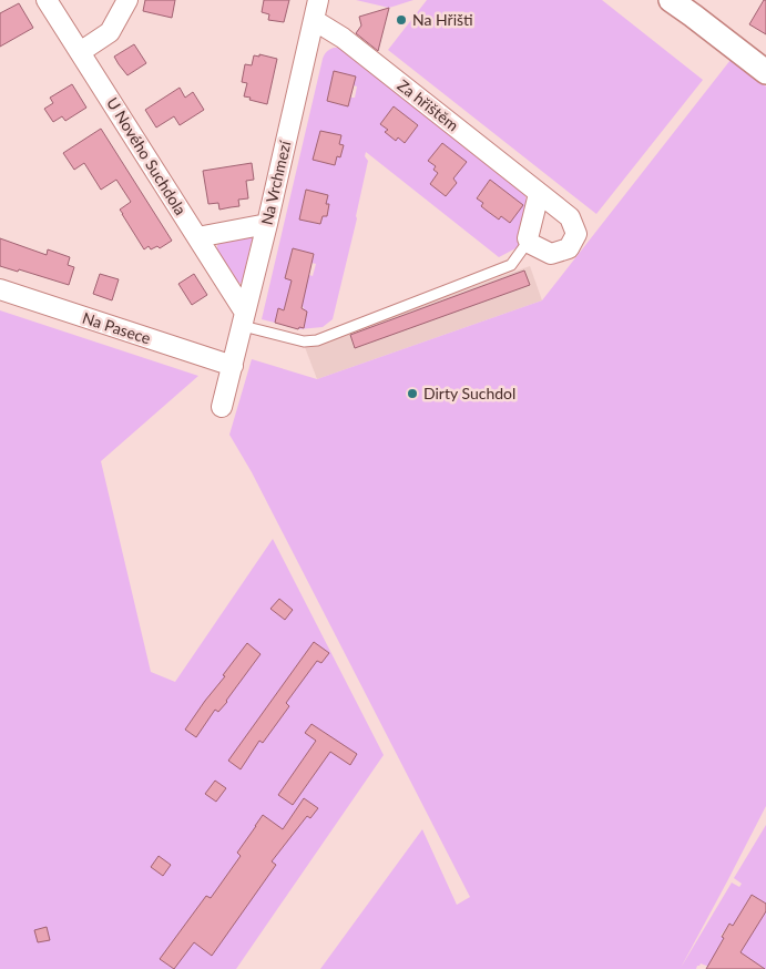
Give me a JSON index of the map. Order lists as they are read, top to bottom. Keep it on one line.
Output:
{"streets":{"street":["Za hřištěm","U Nového Suchdola","Na Vrchmezí","Na Pasece"]},"crossings":[["Za hřištěm","Na Vrchmezí"],["U Nového Suchdola","Na Vrchmezí"],["Na Vrchmezí","Na Pasece"]],"places":["Na Hřišti","Dirty Suchdol"]}
